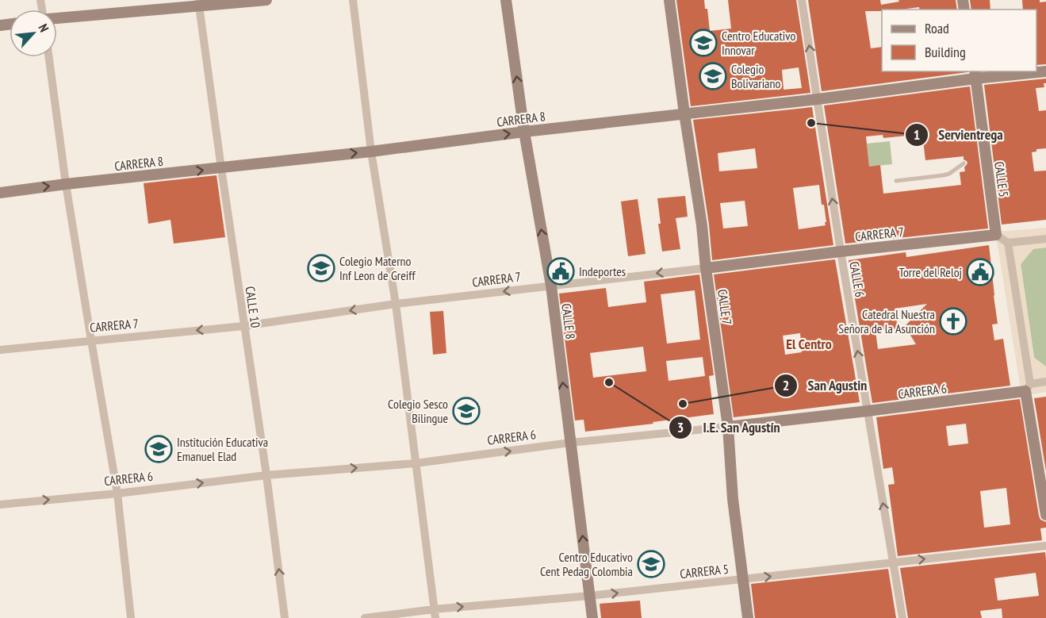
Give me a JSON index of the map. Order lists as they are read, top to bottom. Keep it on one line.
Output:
{"streets":{"street":["CARRERA 8","CALLE 5","CARRERA 7","CALLE 6","CALLE 10","CALLE 7","CALLE 8","CARRERA 6","CARRERA 5"]},"crossings":[["CARRERA 8","CALLE 5"],["CARRERA 8","CALLE 6"],["CARRERA 8","CALLE 10"],["CARRERA 8","CALLE 7"],["CARRERA 8","CALLE 8"],["CALLE 5","CARRERA 7"],["CARRERA 7","CALLE 6"],["CARRERA 7","CALLE 10"],["CARRERA 7","CALLE 7"],["CARRERA 7","CALLE 8"],["CALLE 6","CARRERA 6"],["CALLE 6","CARRERA 5"],["CALLE 10","CARRERA 6"],["CALLE 7","CARRERA 6"],["CALLE 7","CARRERA 5"],["CALLE 8","CARRERA 6"],["CALLE 8","CARRERA 5"]],"one_way":["CARRERA 8","CARRERA 7","CALLE 6","CALLE 8","CARRERA 6","CARRERA 5"],"districts":["El Centro"],"places":{"school or university":["Centro Educativo Innovar","Colegio Bolivariano","Colegio Materno Inf Leon de Greiff","Colegio Sesco Bilingue","Institución Educativa Emanuel Elad","Centro Educativo Cent Pedag Colombia"],"other":["Servientrega","I.E. San Agustín","San Agustin"],"public building":["Indeportes","Torre del Reloj"],"church":["Catedral Nuestra Señora de la Asunción"]},"legend":["Road","Building"],"north":"top right"}
